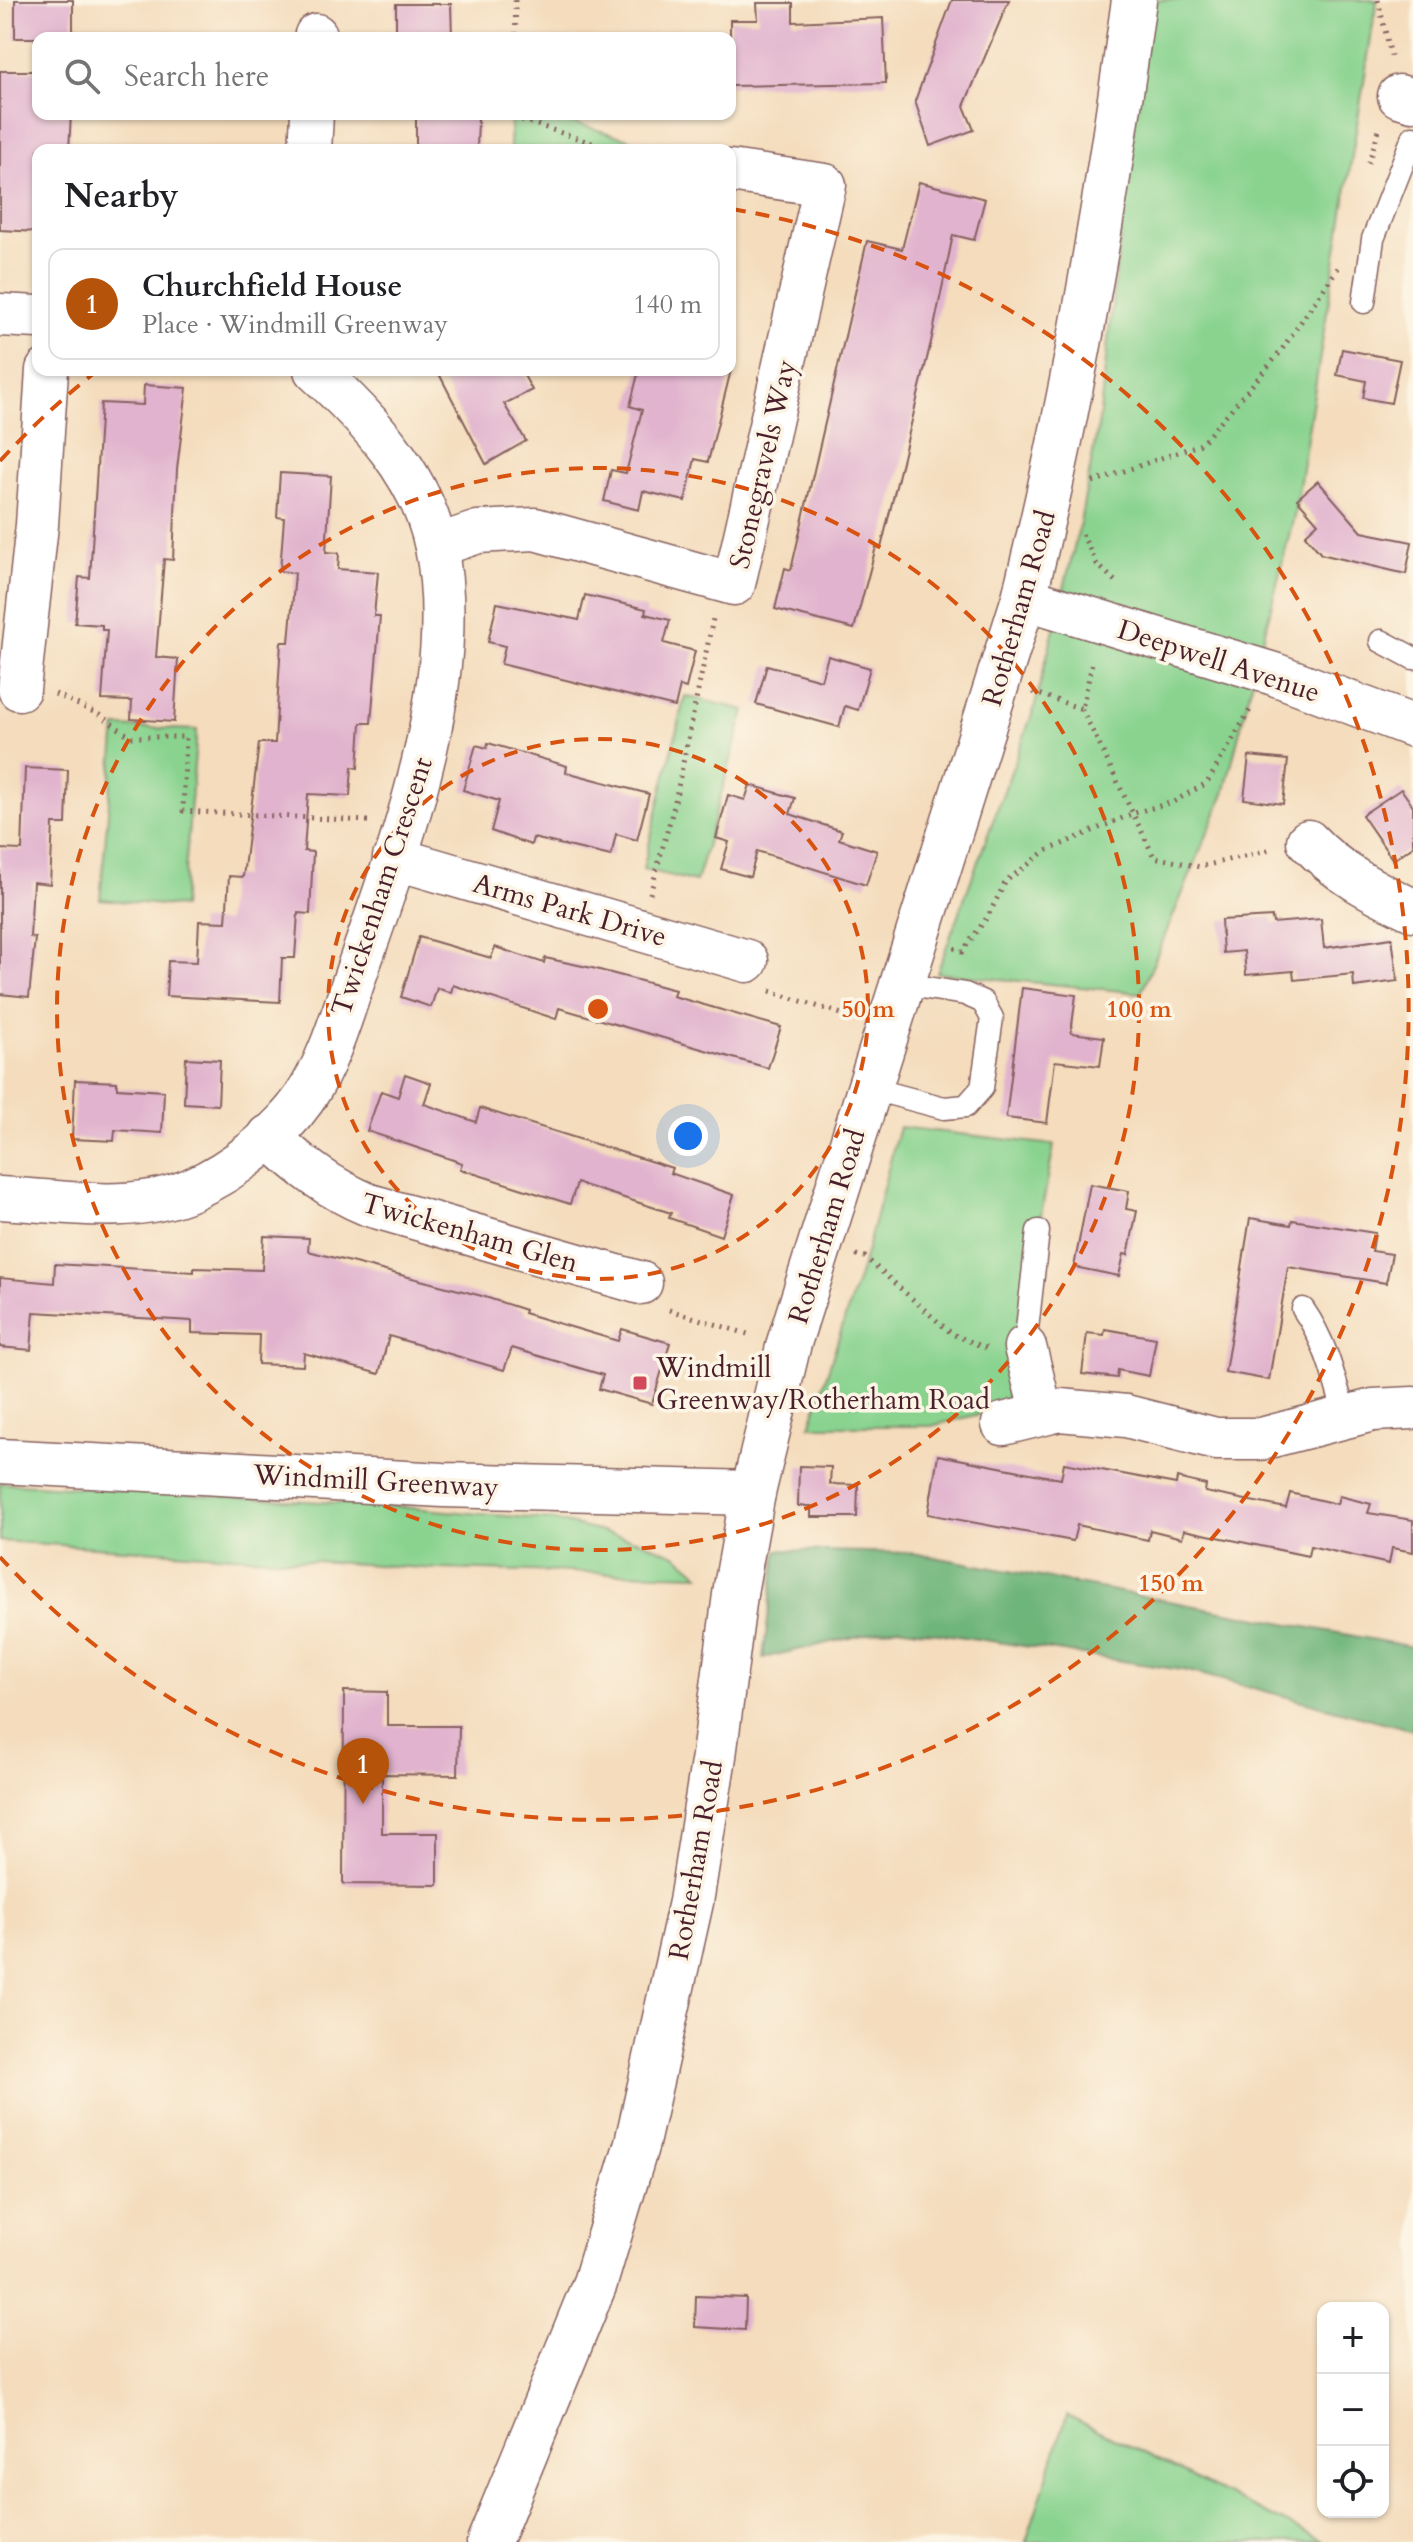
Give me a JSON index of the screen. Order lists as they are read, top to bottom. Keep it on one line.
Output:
{"streets":{"main road":["Rotherham Road","Windmill Greenway"],"street":["Stonegravels Way","Deepwell Avenue","Twickenham Crescent","Arms Park Drive","Twickenham Glen"]},"crossings":[["Stonegravels Way","Twickenham Crescent"],["Rotherham Road","Deepwell Avenue"],["Rotherham Road","Windmill Greenway"],["Twickenham Crescent","Arms Park Drive"],["Twickenham Crescent","Twickenham Glen"]],"places":{"transit":["Windmill Greenway/Rotherham Road"]},"page":{"search":"Search here","heading":"Nearby","list":[{"mark":"1","name":"Churchfield House","note":"Place · Windmill Greenway","value":"140 m"}],"pins":"1","map_buttons":["+","−"]},"rings":["50 m","100 m","150 m"]}
